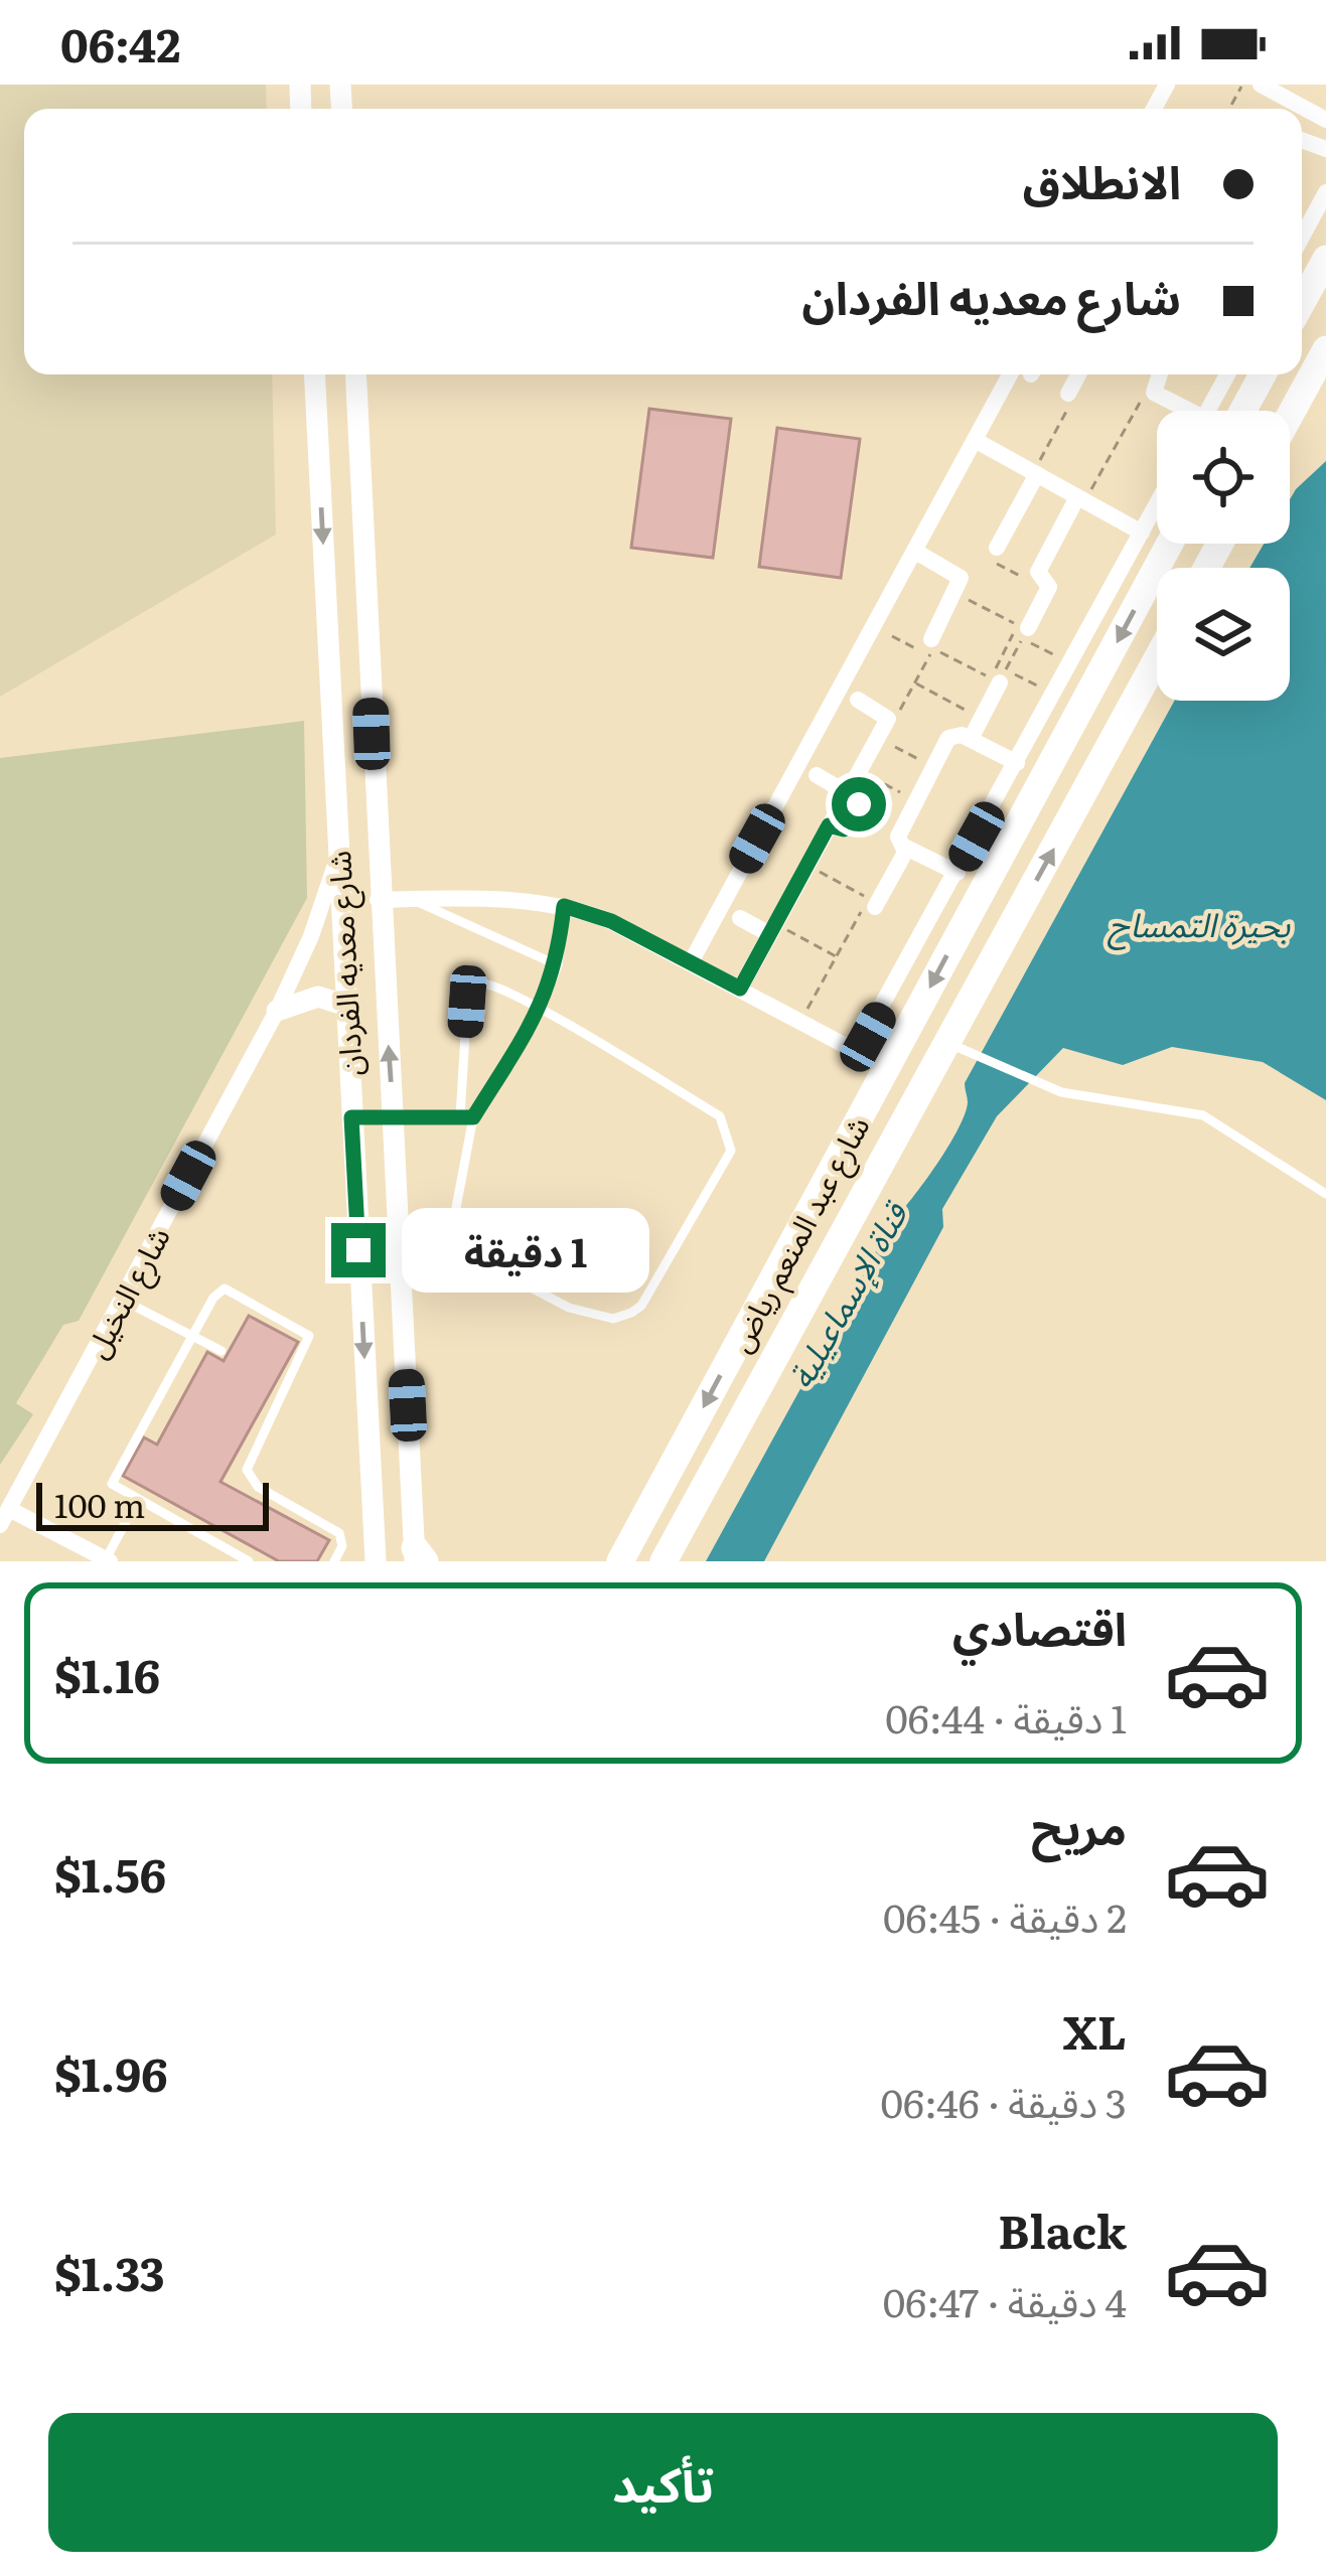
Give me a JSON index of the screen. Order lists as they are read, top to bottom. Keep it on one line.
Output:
{"streets":{"highway":["شارع عبد المنعم رياض"],"street":["شارع معديه الفردان","شارع النخيل"]},"crossings":[["شارع معديه الفردان","شارع النخيل"]],"water":["بحيرة التمساح","قناة الإسماعيلية"],"scale_bar":"100 m","page":{"status":"06:42","banner":["الانطلاق","شارع معديه الفردان"],"bubble":"1 دقيقة","scale":"100 m","list":[{"name":"اقتصادي","note":"1 دقيقة · 06:44","value":"$1.16"},{"name":"مريح","note":"2 دقيقة · 06:45","value":"$1.56"},{"name":"XL","note":"3 دقيقة · 06:46","value":"$1.96"},{"name":"Black","note":"4 دقيقة · 06:47","value":"$1.33"}],"buttons":"تأكيد"}}
